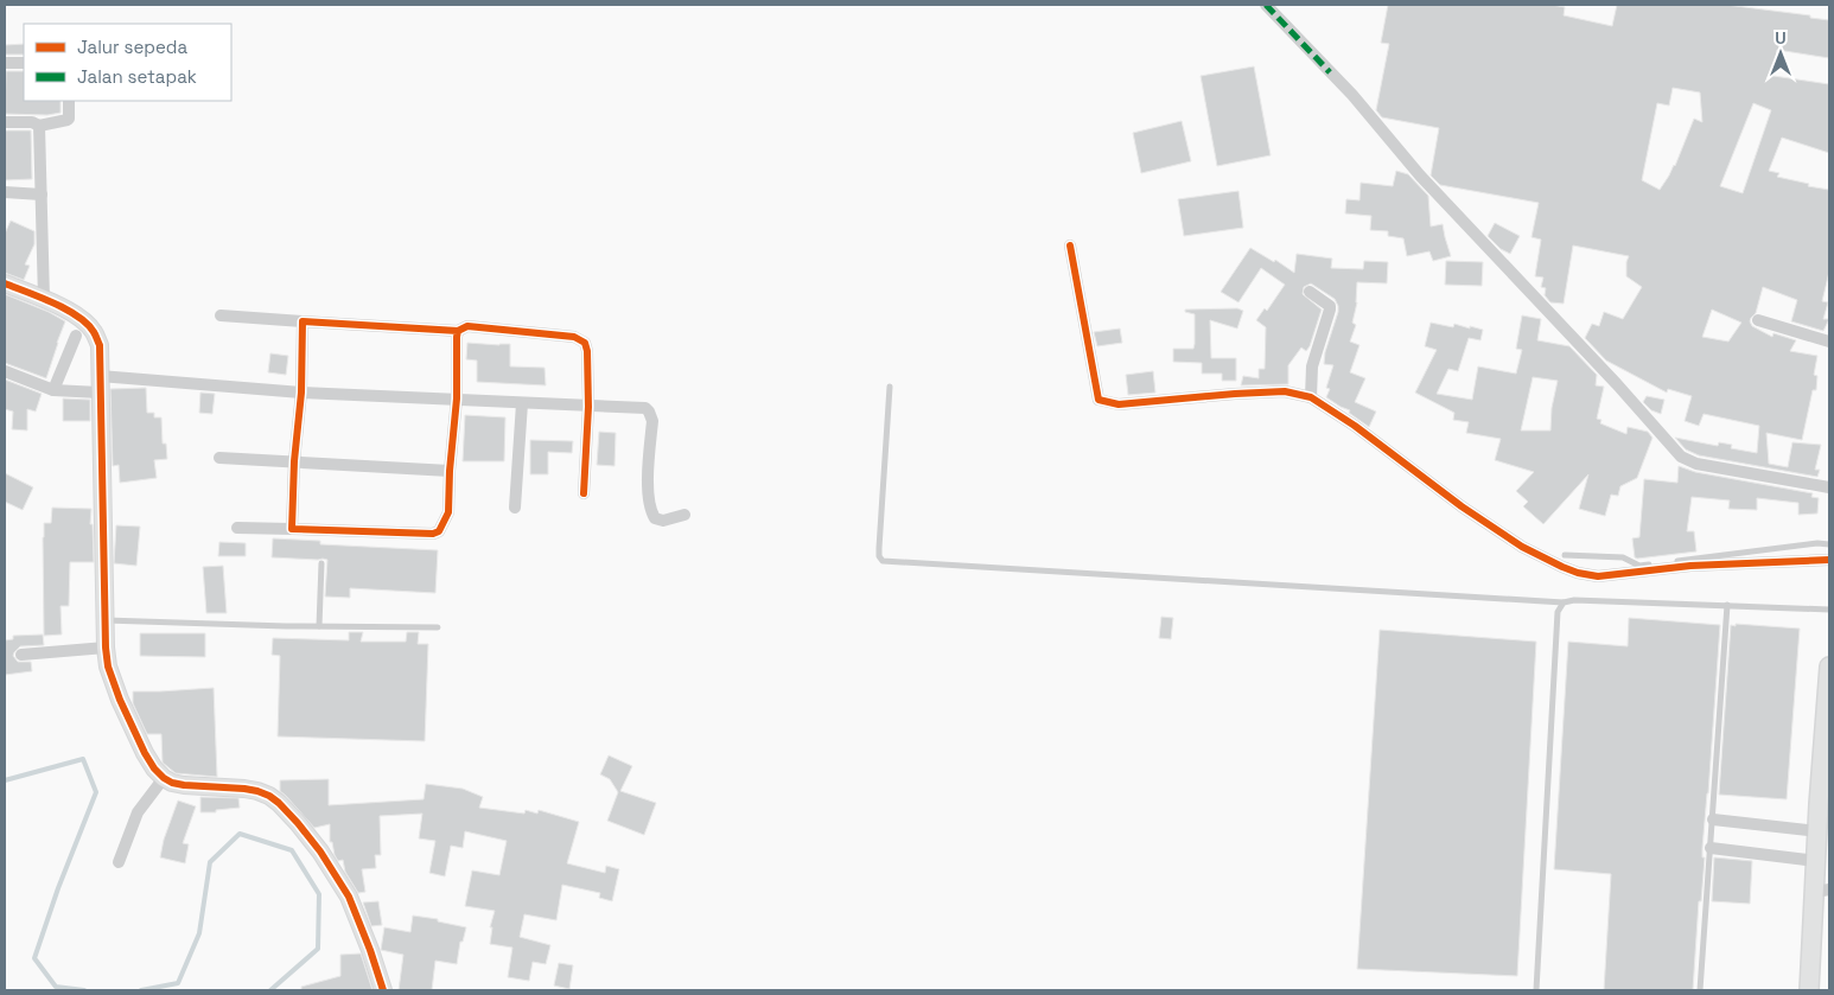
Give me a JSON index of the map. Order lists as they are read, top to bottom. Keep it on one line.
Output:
{"legend":["Jalur sepeda","Jalan setapak"],"north":"top"}
